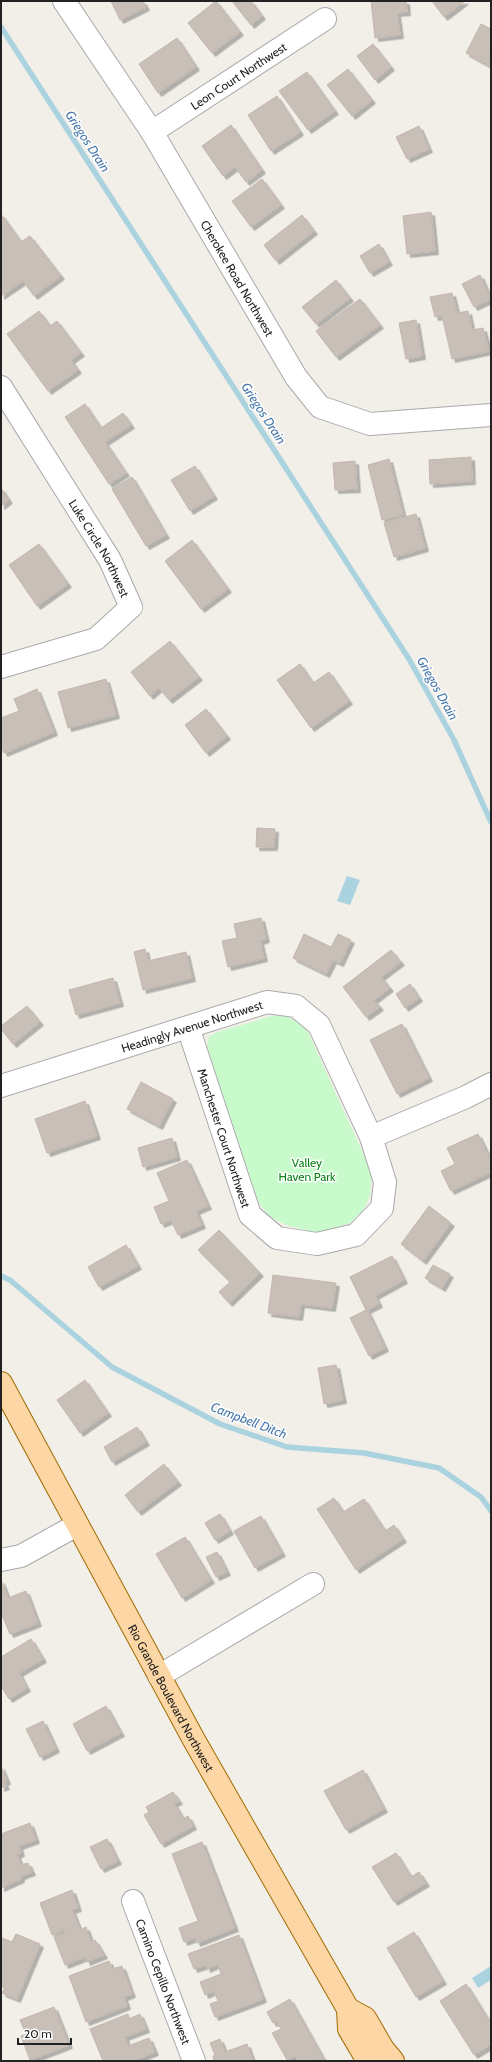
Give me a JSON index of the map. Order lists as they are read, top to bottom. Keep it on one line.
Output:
{"streets":{"main road":["Rio Grande Boulevard Northwest"],"street":["Leon Court Northwest","Cherokee Road Northwest","Luke Circle Northwest","Headingly Avenue Northwest","Manchester Court Northwest","Camino Cepillo Northwest"]},"crossings":[["Leon Court Northwest","Cherokee Road Northwest"],["Headingly Avenue Northwest","Manchester Court Northwest"]],"water":["Griegos Drain","Campbell Ditch"],"parks":["Valley Haven Park"],"scale_bar":"20 m"}
